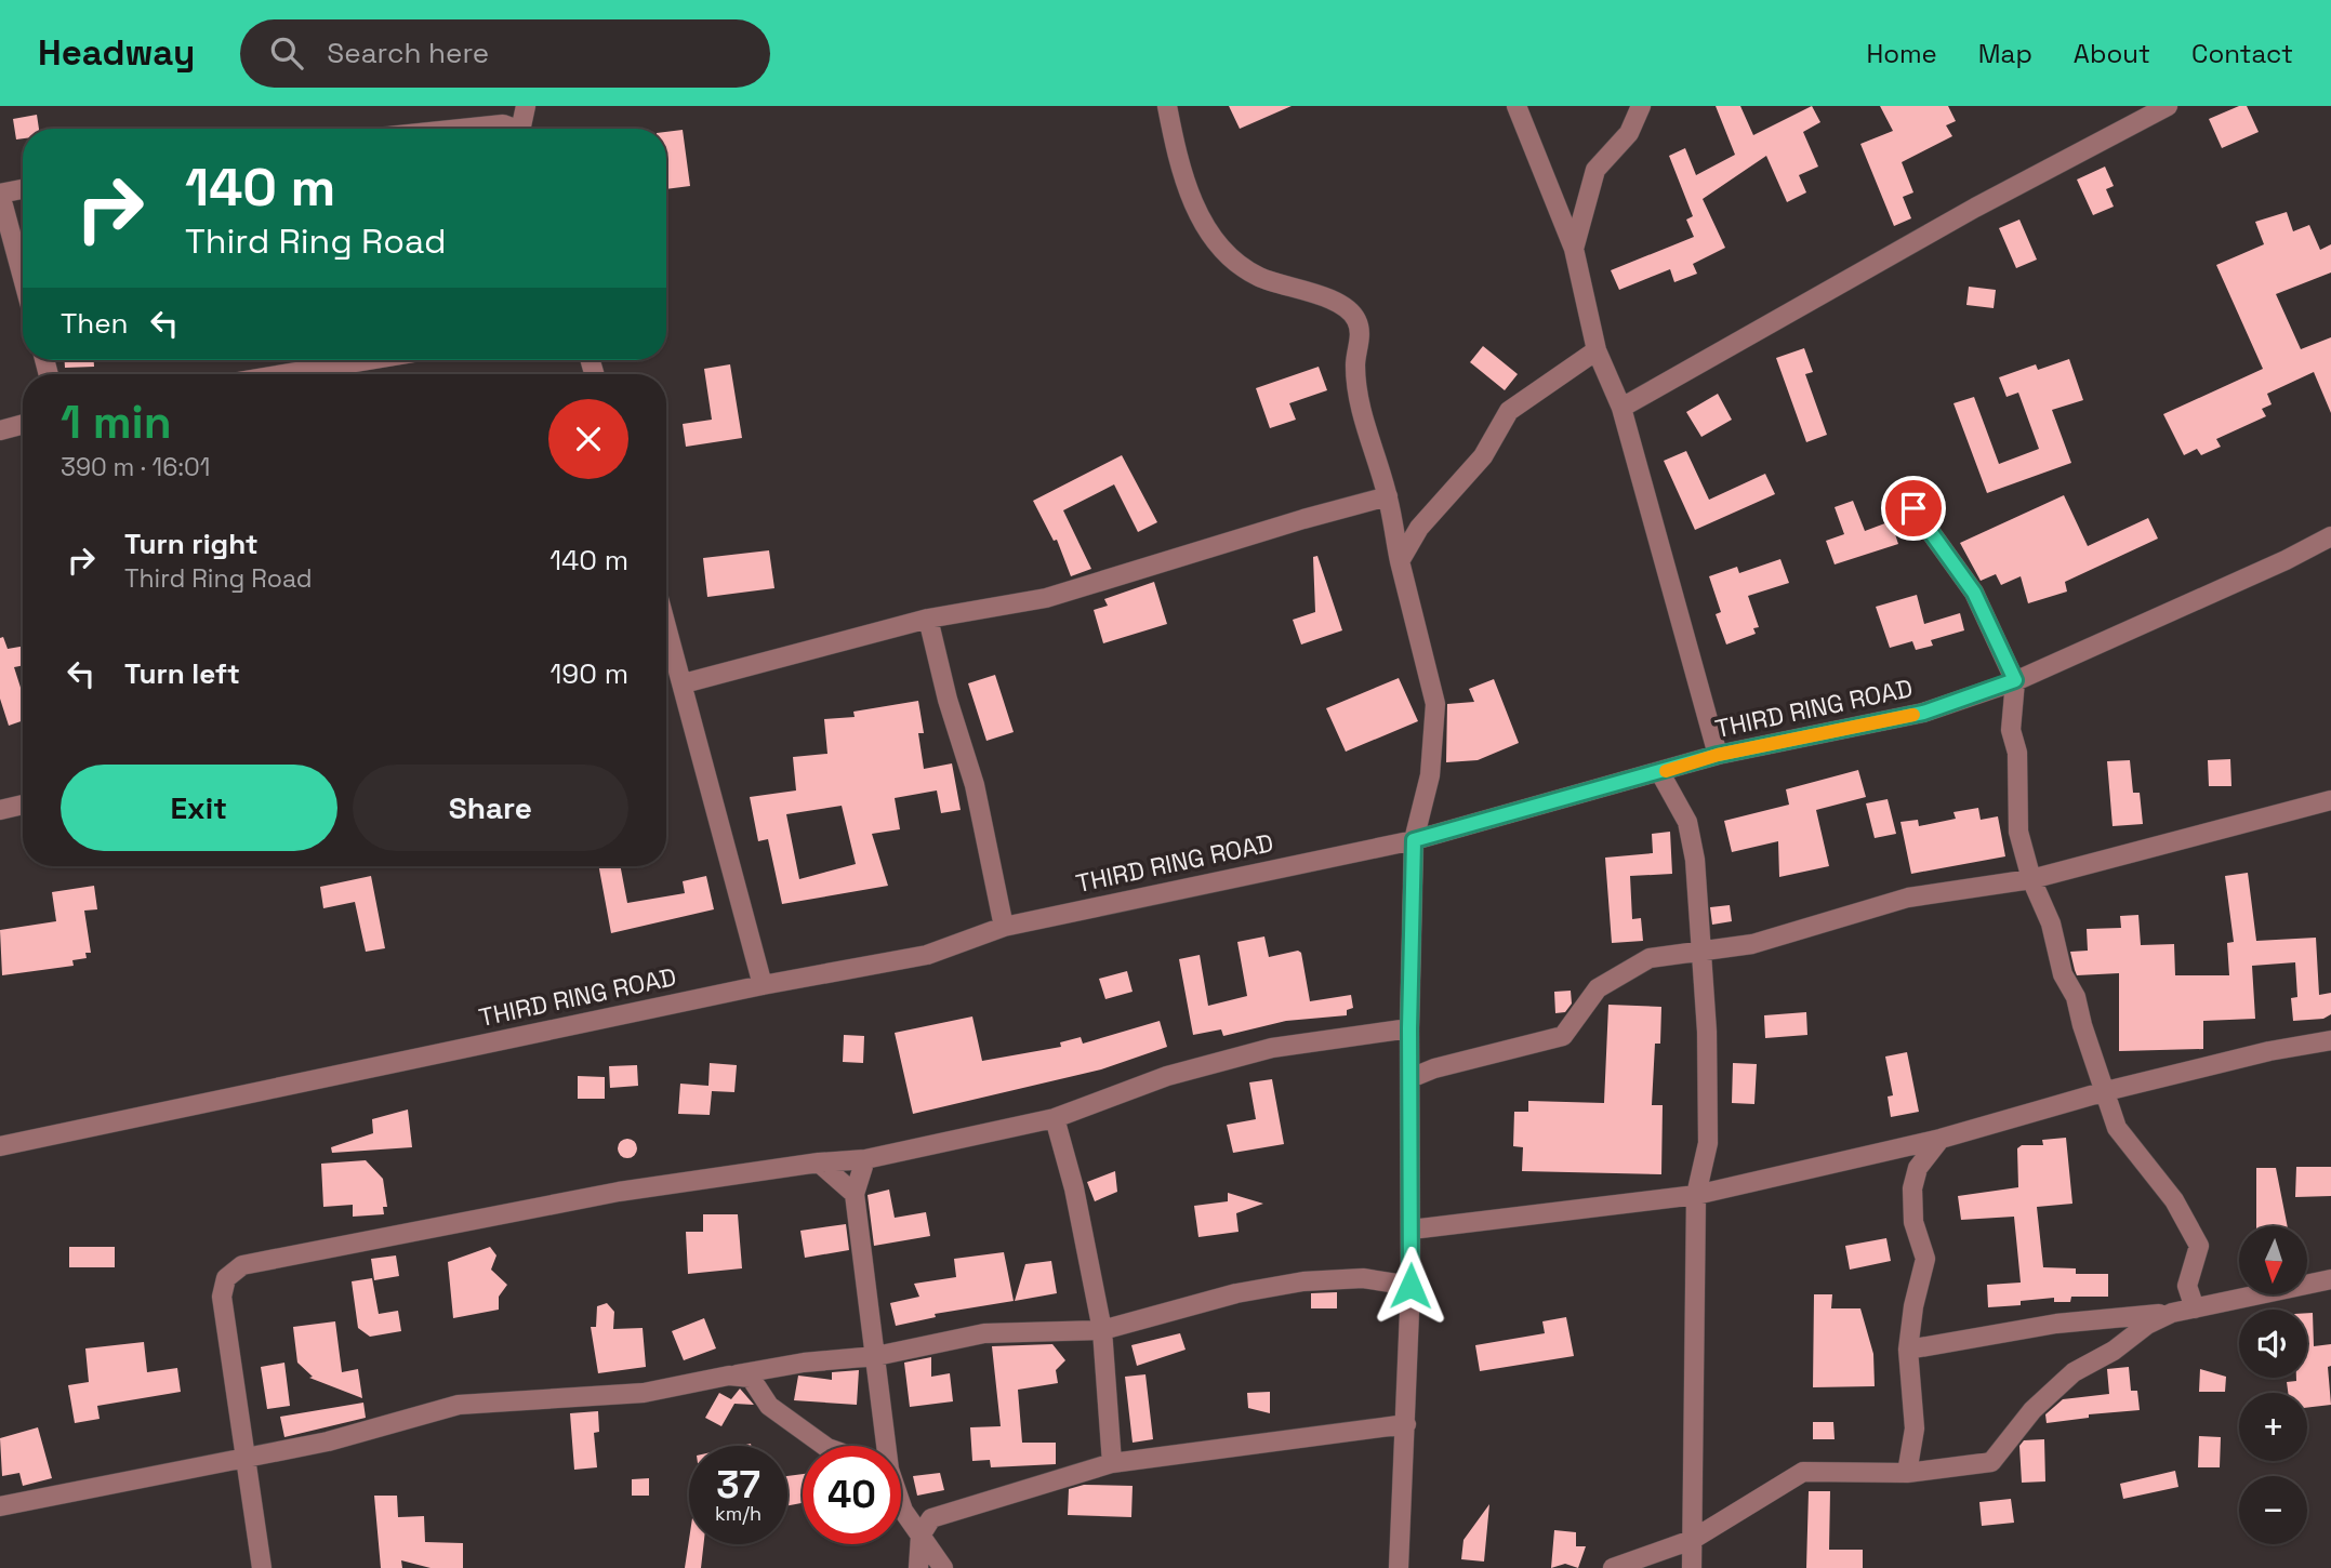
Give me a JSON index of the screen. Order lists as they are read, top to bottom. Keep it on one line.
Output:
{"streets":{"street":["THIRD RING ROAD"]},"north":"bottom","page":{"header":"Headway","search":"Search here","nav":["Home","Map","About","Contact"],"turn":["140 m","Third Ring Road"],"then":"Then","heading":["1 min","390 m · 16:01"],"list":[{"name":"Turn right","note":"Third Ring Road","value":"140 m"},{"name":"Turn left","value":"190 m"}],"buttons":["Exit","Share"],"map_buttons":["+","−"],"speed":"37 km/h","limit":"40"}}
